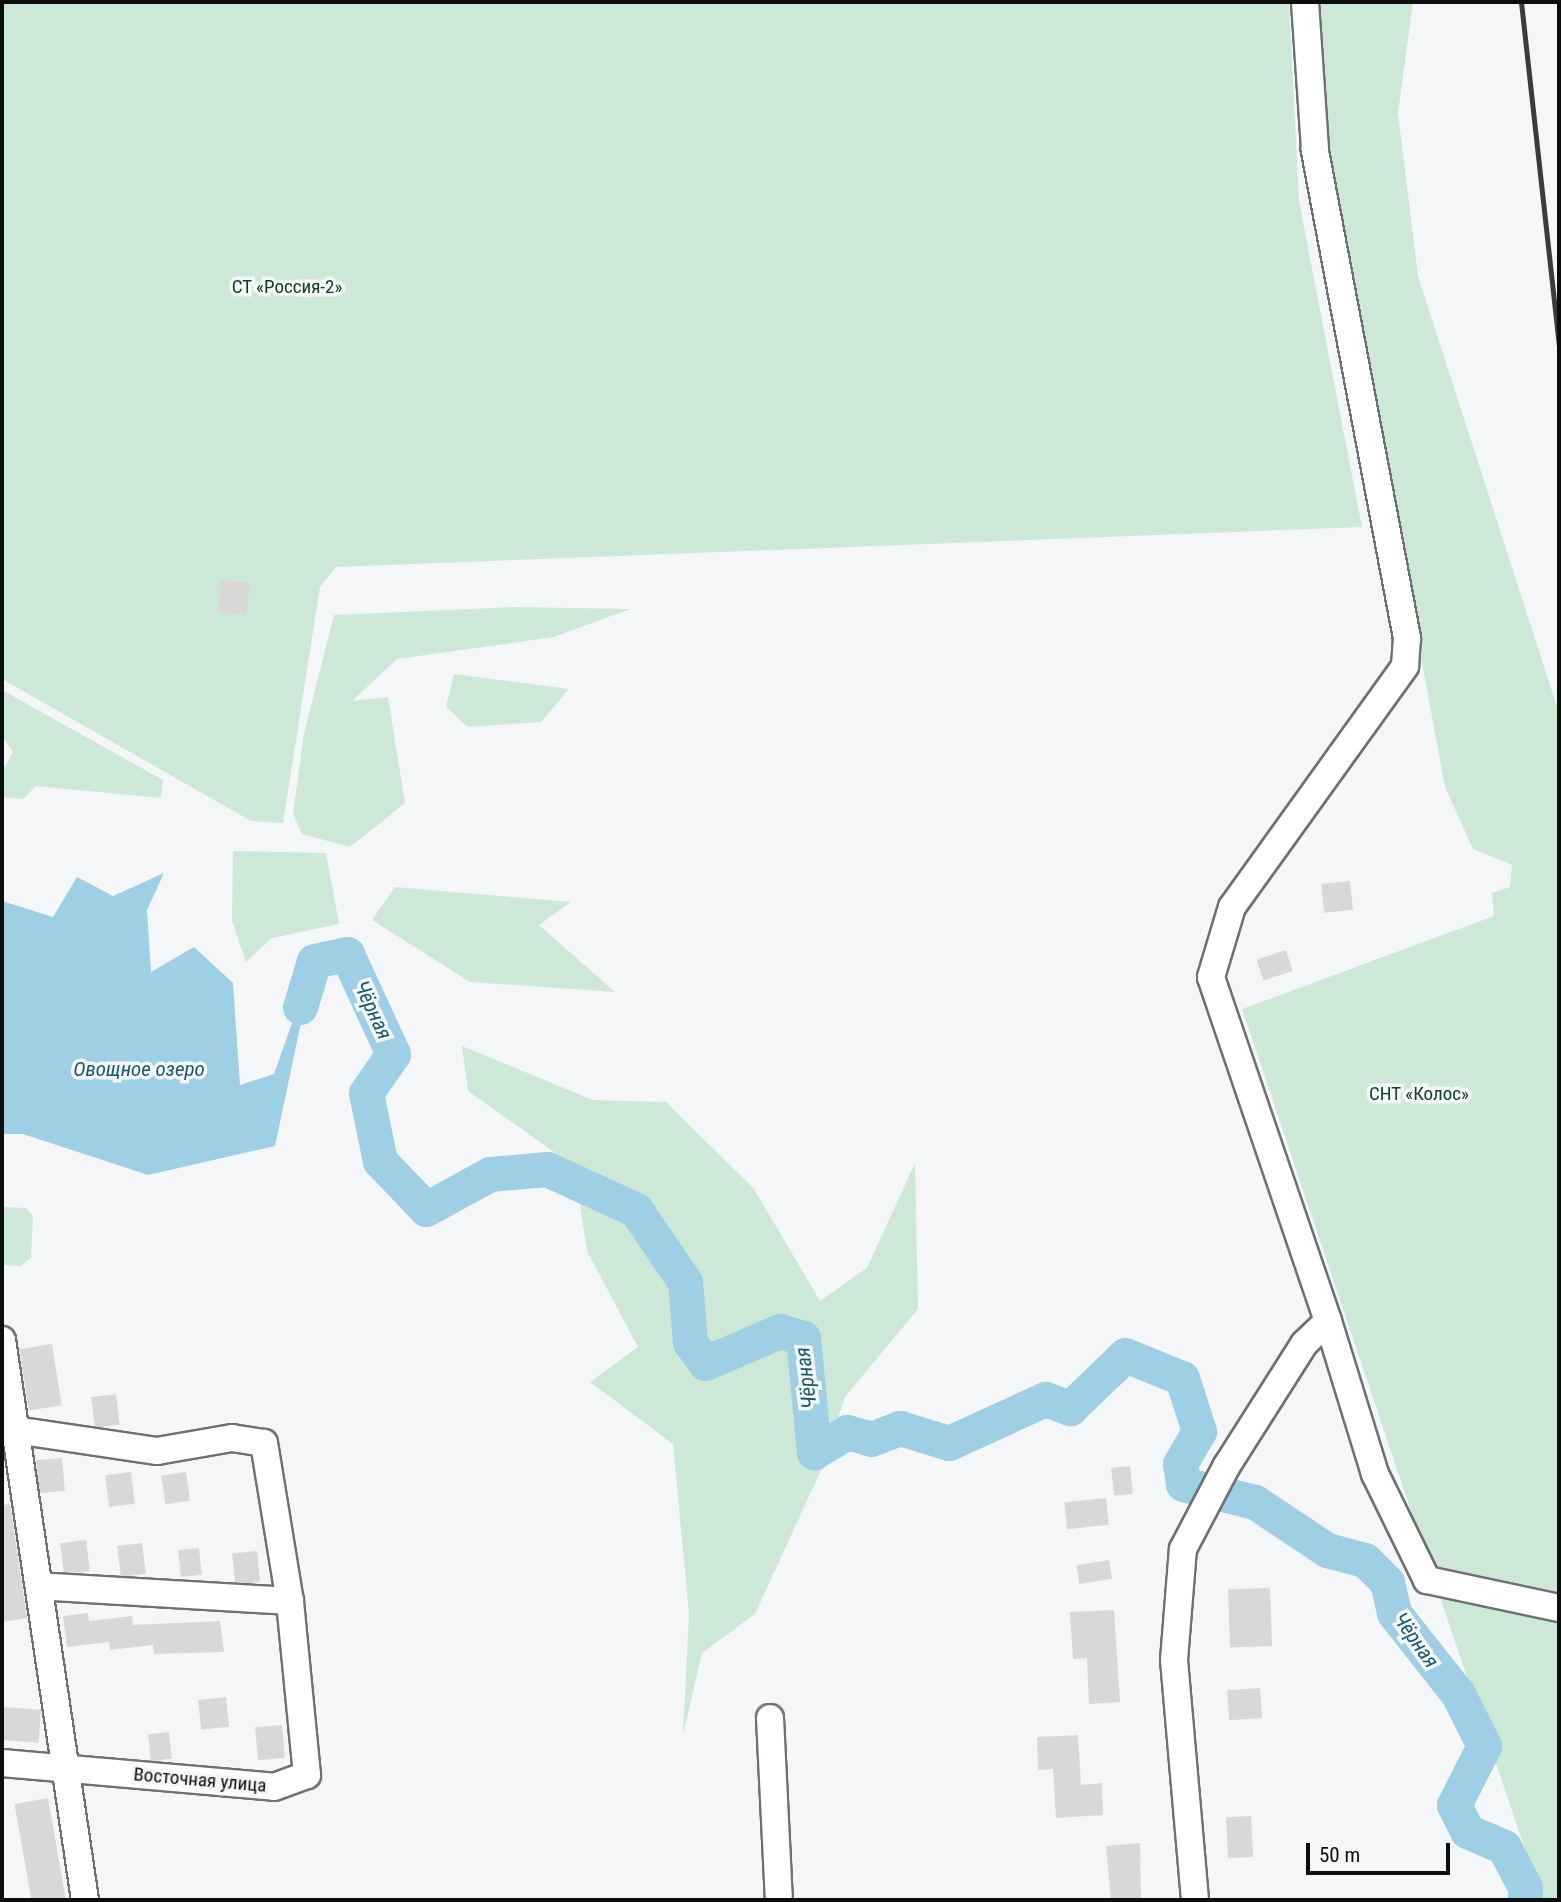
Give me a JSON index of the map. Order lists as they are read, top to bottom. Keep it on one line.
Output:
{"streets":{"street":["Восточная улица"]},"water":["Чёрная","Овощное озеро"],"parks":["СТ «Россия-2»","СНТ «Колос»"],"scale_bar":"50 m"}
